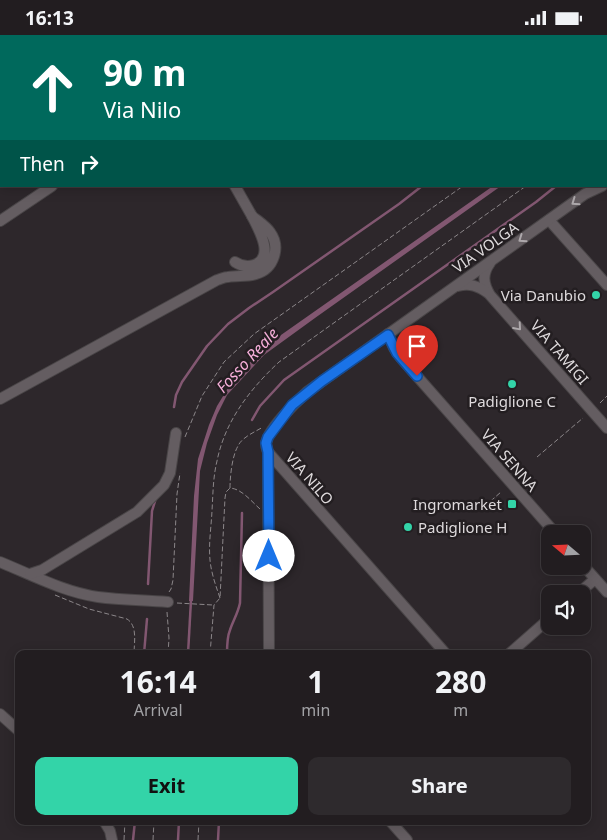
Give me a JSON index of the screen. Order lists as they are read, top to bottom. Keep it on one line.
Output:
{"streets":{"street":["VIA VOLGA","VIA TAMIGI","VIA SENNA","VIA NILO"]},"crossings":[["VIA VOLGA","VIA TAMIGI"],["VIA VOLGA","VIA SENNA"],["VIA VOLGA","VIA NILO"],["VIA SENNA","VIA NILO"]],"one_way":["VIA VOLGA","VIA TAMIGI"],"water":["Fosso Reale"],"places":{"other":["Via Danubio","Padiglione C","Padiglione H"],"transit":["Ingromarket"]},"north":"left","page":{"status":"16:13","turn":["90 m","Via Nilo"],"then":"Then","eta":["16:14","Arrival","1","min","280","m"],"buttons":["Exit","Share"]}}
